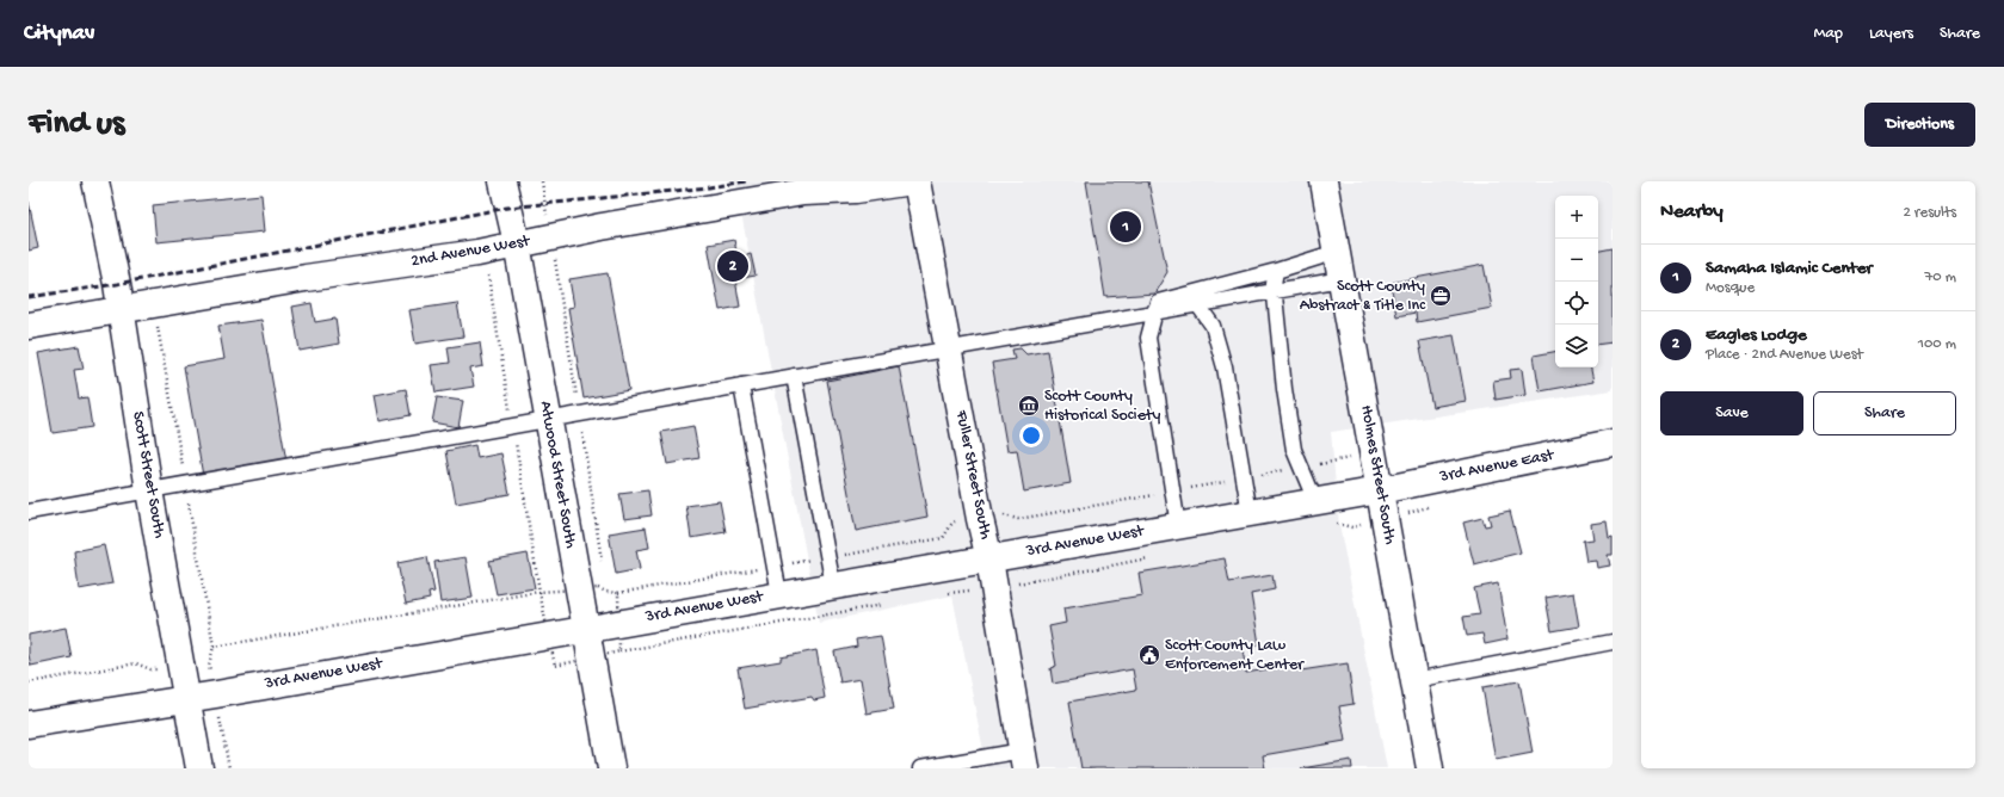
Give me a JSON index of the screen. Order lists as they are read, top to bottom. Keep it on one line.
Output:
{"streets":{"street":["2nd Avenue West","3rd Avenue East","Scott Street South","Atwood Street South","Fuller Street South","Holmes Street South","3rd Avenue West"]},"crossings":[["2nd Avenue West","Scott Street South"],["2nd Avenue West","Atwood Street South"],["3rd Avenue East","Holmes Street South"],["3rd Avenue East","3rd Avenue West"],["Scott Street South","3rd Avenue West"],["Atwood Street South","3rd Avenue West"],["Fuller Street South","3rd Avenue West"],["Holmes Street South","3rd Avenue West"]],"places":{"office":["Scott County Abstract & Title Inc"],"museum":["Scott County Historical Society"],"public building":["Scott County Law Enforcement Center"]},"page":{"header":"Citynav","nav":["Map","Layers","Share"],"buttons":["Directions",["Save","Share"]],"title":"Find us","heading":["Nearby","2 results"],"map_buttons":["+","−"],"pins":["1","2"],"list":[{"mark":"1","name":"Samaha Islamic Center","note":"Mosque","value":"70 m"},{"mark":"2","name":"Eagles Lodge","note":"Place · 2nd Avenue West","value":"100 m"}]}}
